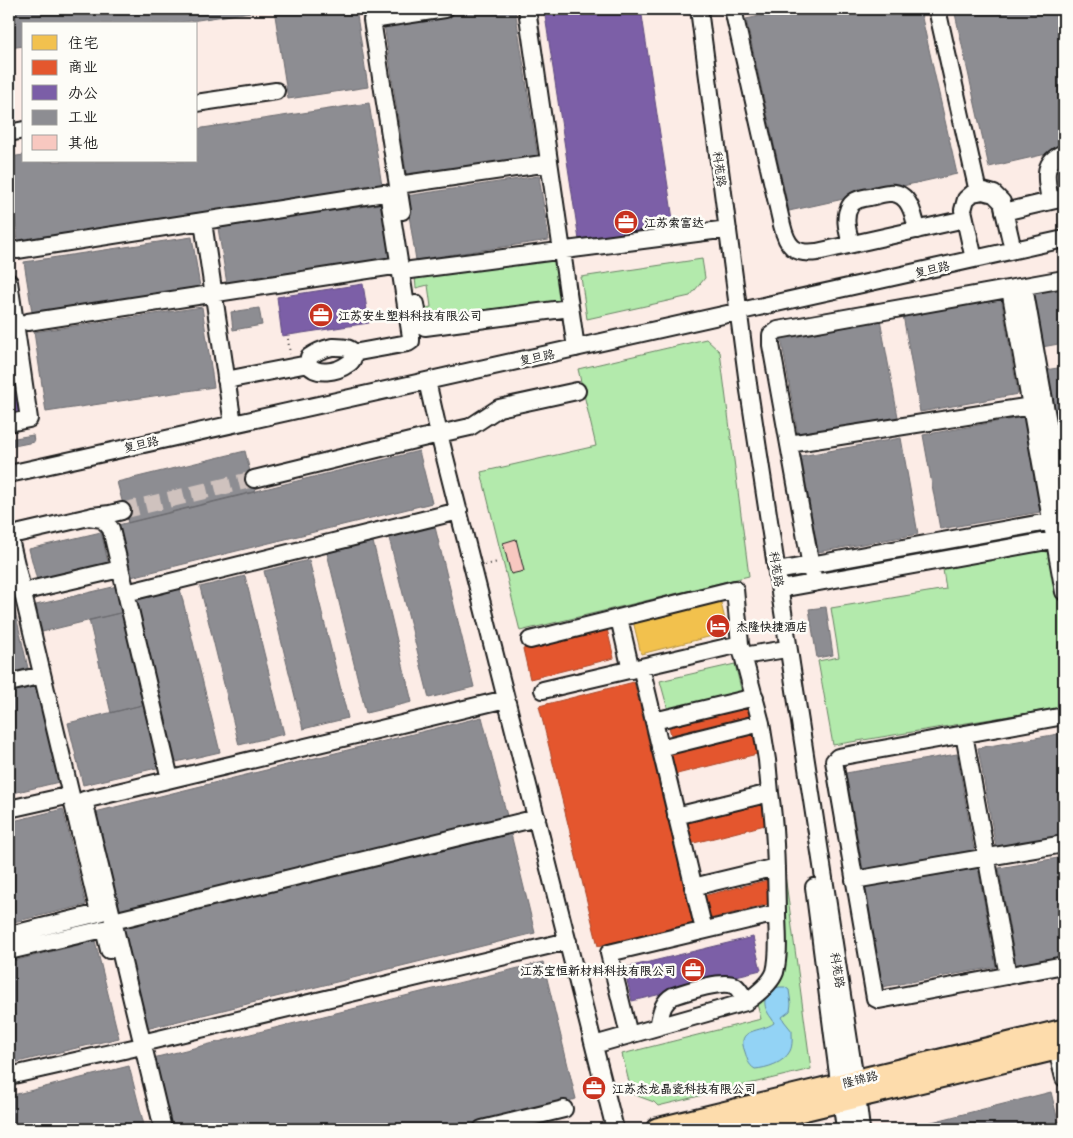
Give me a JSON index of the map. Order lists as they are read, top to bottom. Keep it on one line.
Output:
{"streets":{"main road":["隆锦路"],"street":["科苑路","复旦路"]},"crossings":[["科苑路","复旦路"],["科苑路","隆锦路"]],"places":{"office":["江苏索富达","江苏安生塑料科技有限公司","江苏宝恒新材料科技有限公司","江苏杰龙晶瓷科技有限公司"],"hotel":["杰隆快捷酒店"]},"legend":["住宅","商业","办公","工业","其他"]}
